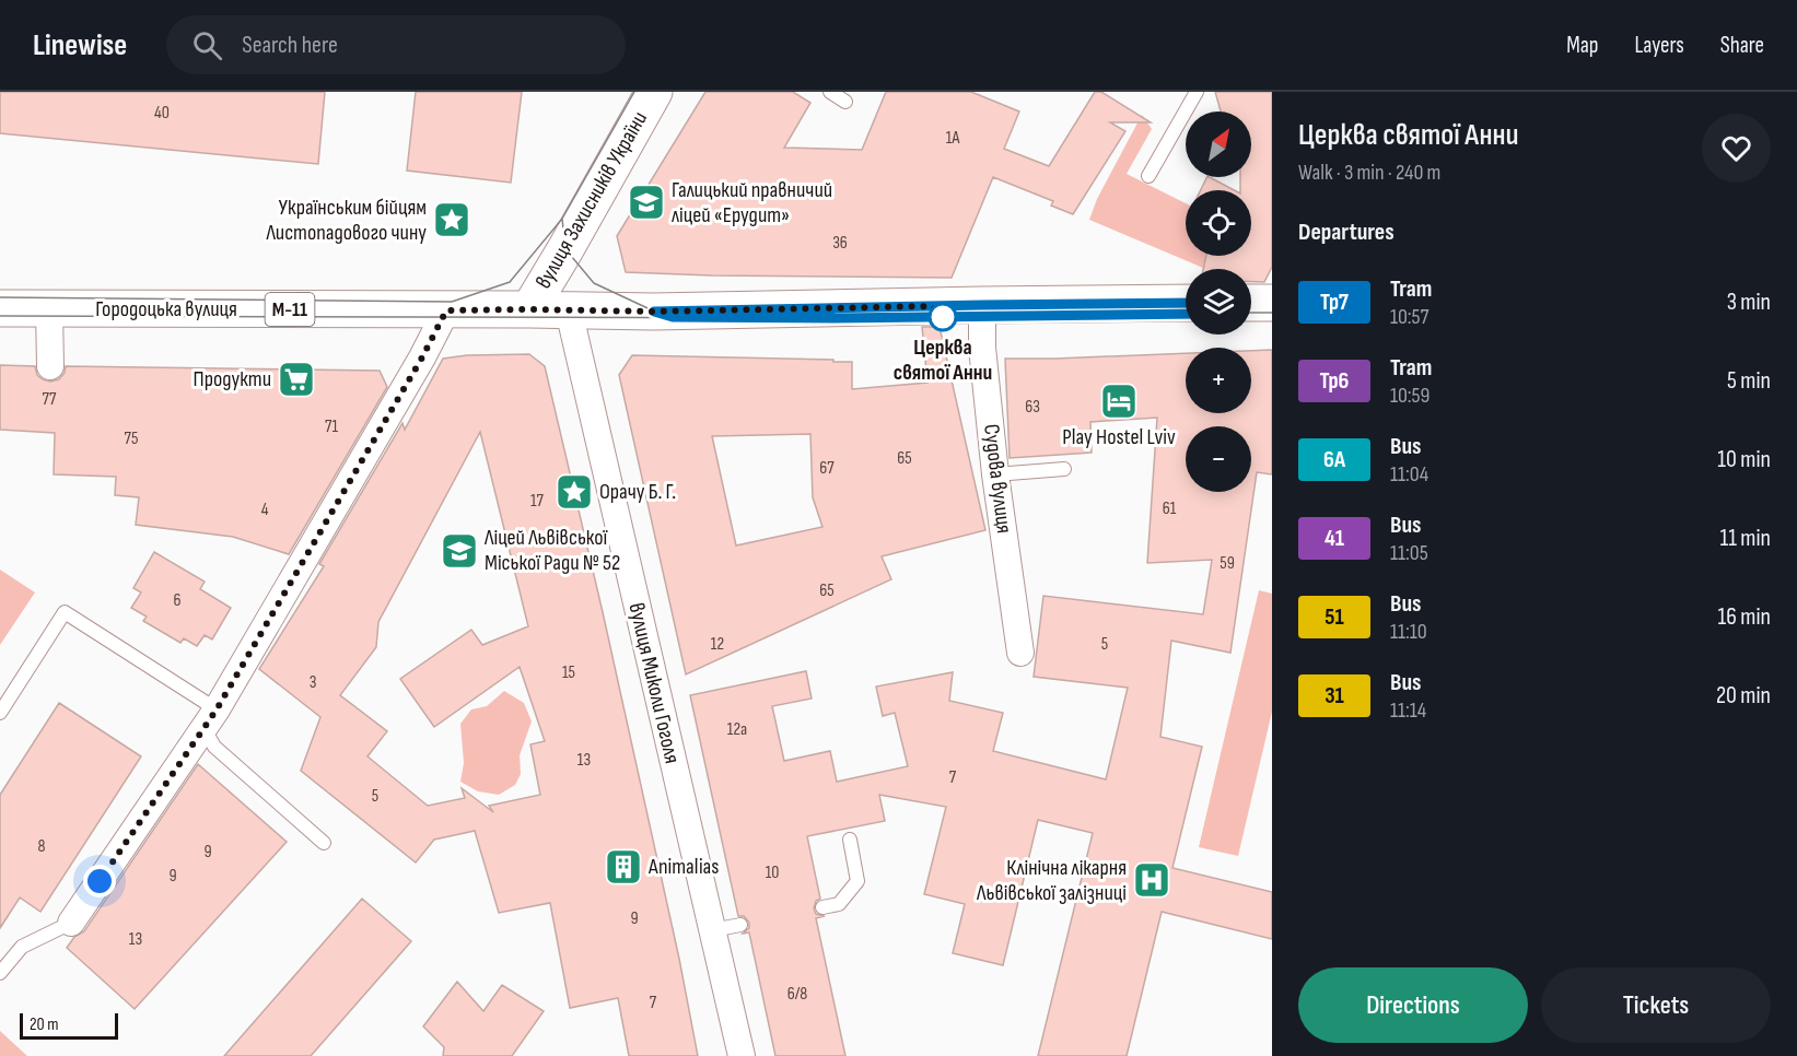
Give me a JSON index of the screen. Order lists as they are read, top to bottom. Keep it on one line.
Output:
{"streets":{"main road":["вулиця Захисників України","Городоцька вулиця","М-11"],"street":["Судова вулиця","вулиця Миколи Гоголя"]},"crossings":[["вулиця Захисників України","Городоцька вулиця"],["Городоцька вулиця","Судова вулиця"],["Городоцька вулиця","вулиця Миколи Гоголя"]],"places":{"school or university":["Галицький правничий ліцей «Ерудит»","Ліцей Львівської Міської Ради № 52"],"place":["Українським бійцям Листопадового чину","Орачу Б. Г."],"other":["Церква святої Анни"],"supermarket":["Продукти"],"hotel":["Play Hostel Lviv"],"building":["Animalias"],"hospital":["Клінічна лікарня Львівської залізниці"]},"lines":["tram line Тр7"],"house_numbers":["40","1А","36","77","63","71","75","65","67","17","61","4","59","65","6","12","5","15","3","12а","13","7","5","8","9","10","9","9","13","6/8","7"],"scale_bar":"20 m","north":"top right","page":{"header":"Linewise","search":"Search here","nav":["Map","Layers","Share"],"heading":[["Церква святої Анни","Walk · 3 min · 240 m"],"Departures"],"map_buttons":["+","−"],"list":[{"mark":"Тр7","name":"Tram","note":"10:57","value":"3 min"},{"mark":"Тр6","name":"Tram","note":"10:59","value":"5 min"},{"mark":"6А","name":"Bus","note":"11:04","value":"10 min"},{"mark":"41","name":"Bus","note":"11:05","value":"11 min"},{"mark":"51","name":"Bus","note":"11:10","value":"16 min"},{"mark":"31","name":"Bus","note":"11:14","value":"20 min"}],"buttons":["Directions","Tickets"],"scale":"20 m"}}
